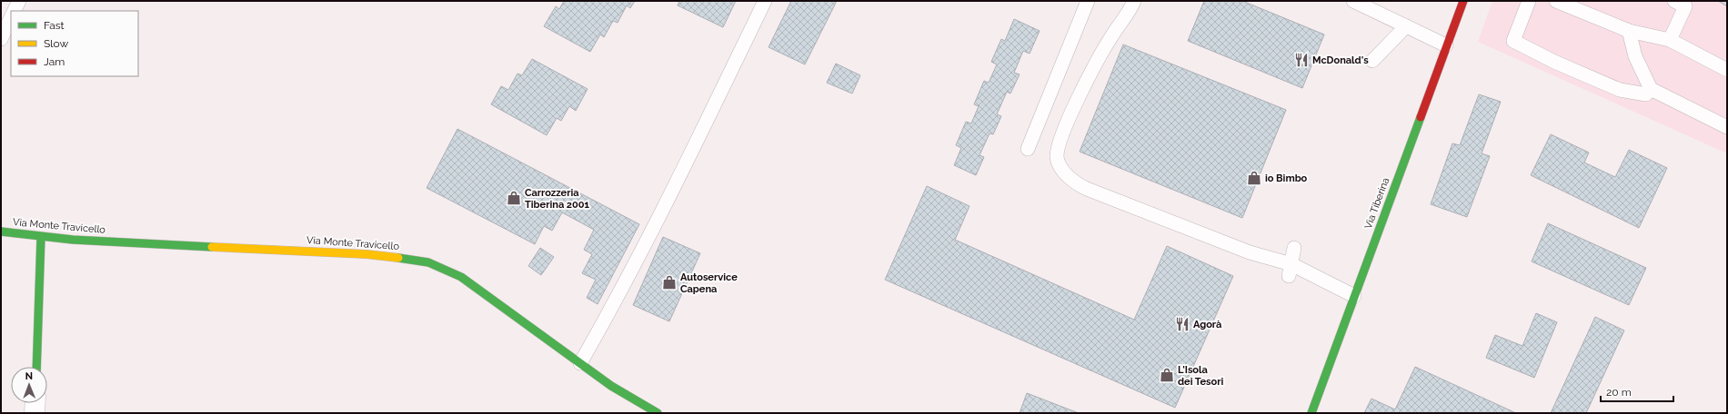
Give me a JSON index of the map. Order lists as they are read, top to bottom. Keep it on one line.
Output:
{"streets":{"street":["Via Tiberina","Via Monte Travicello"]},"places":{"restaurant":["McDonald's","Agorà"],"shop":["io Bimbo","Carrozzeria Tiberina 2001","Autoservice Capena","L'Isola dei Tesori"]},"legend":["Fast","Slow","Jam"],"scale_bar":"20 m","north":"top"}
